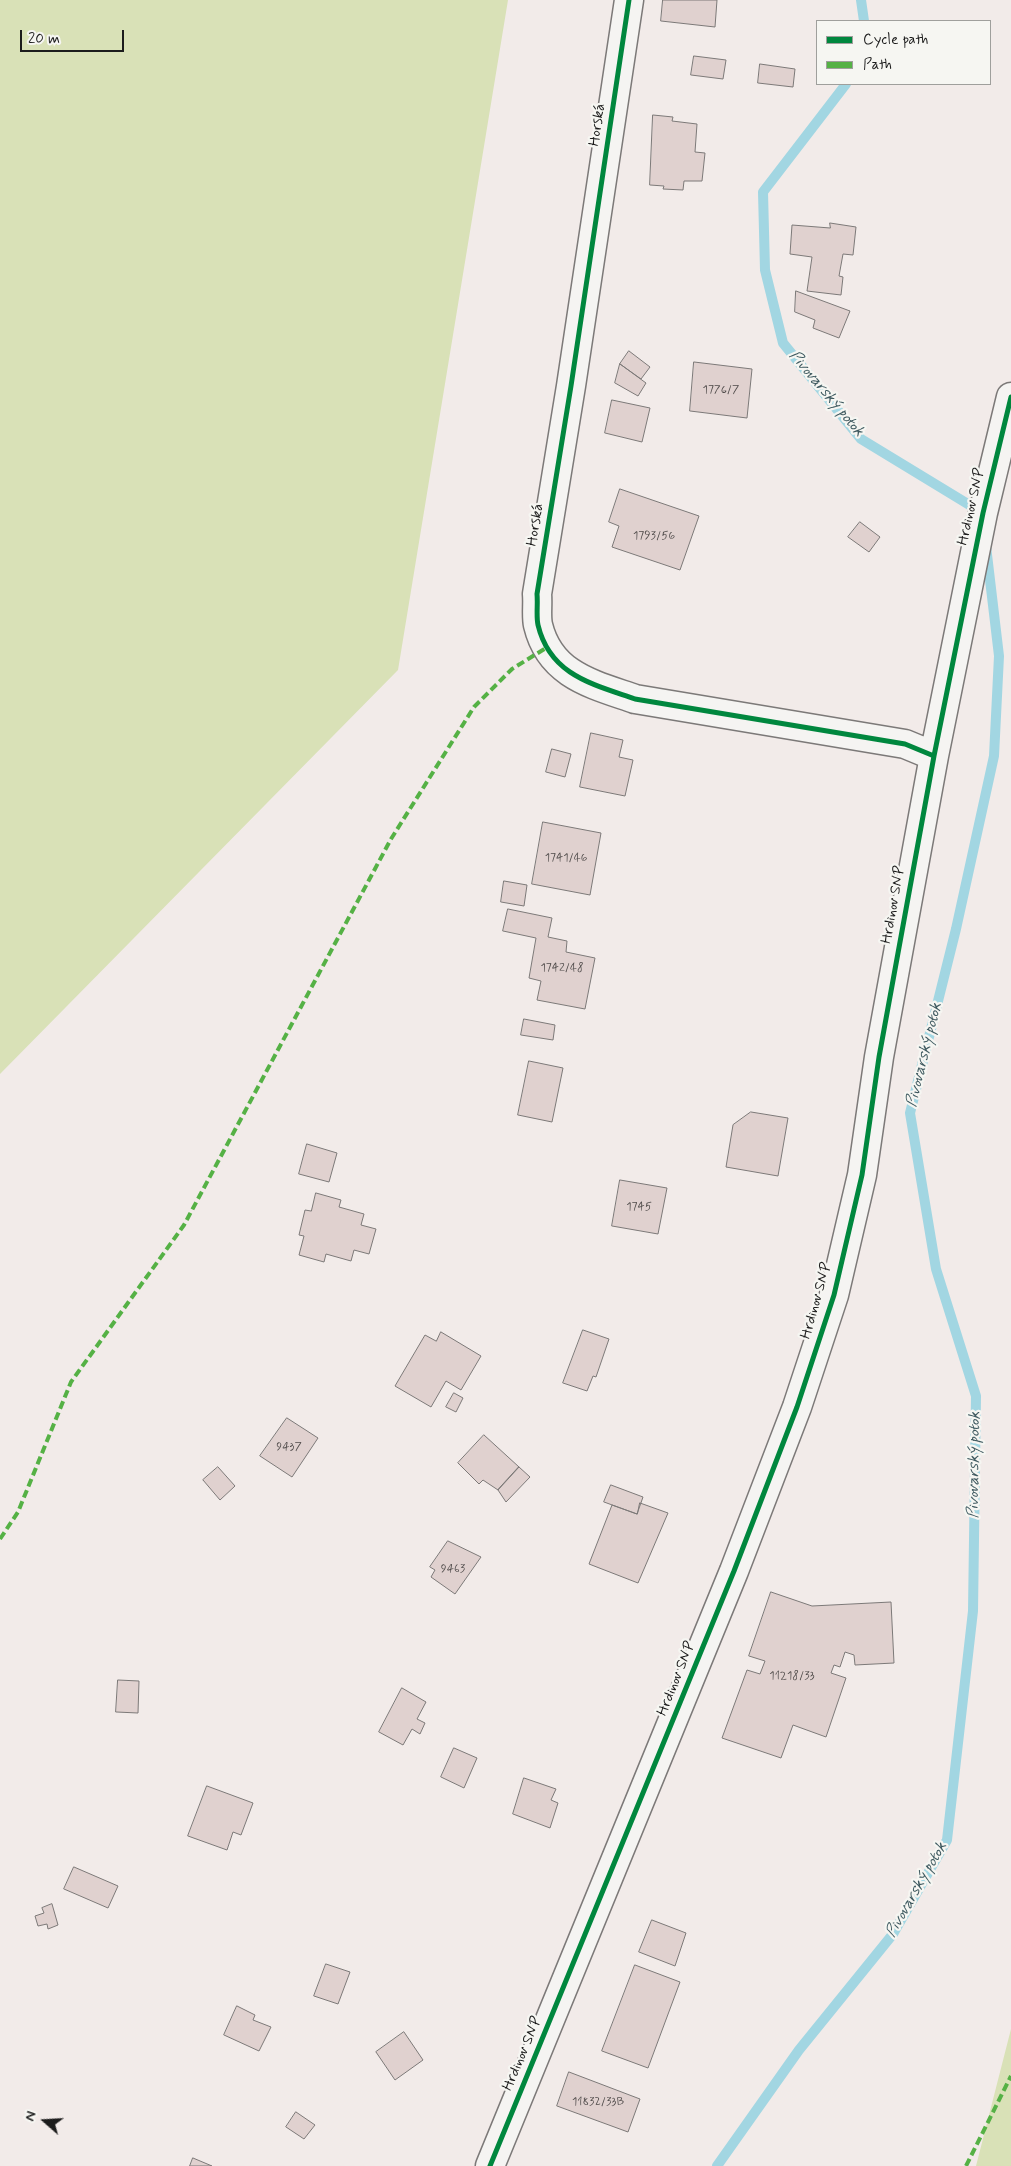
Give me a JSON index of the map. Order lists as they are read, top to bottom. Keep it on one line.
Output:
{"streets":{"street":["Horská","Hrdinov SNP"]},"crossings":[["Horská","Hrdinov SNP"]],"water":["Pivovarský potok"],"house_numbers":["1776/7","1793/56","1741/46","1742/48","1745","9437","9463","11218/33","11832/33B"],"legend":["Cycle path","Path"],"scale_bar":"20 m","north":"left"}
